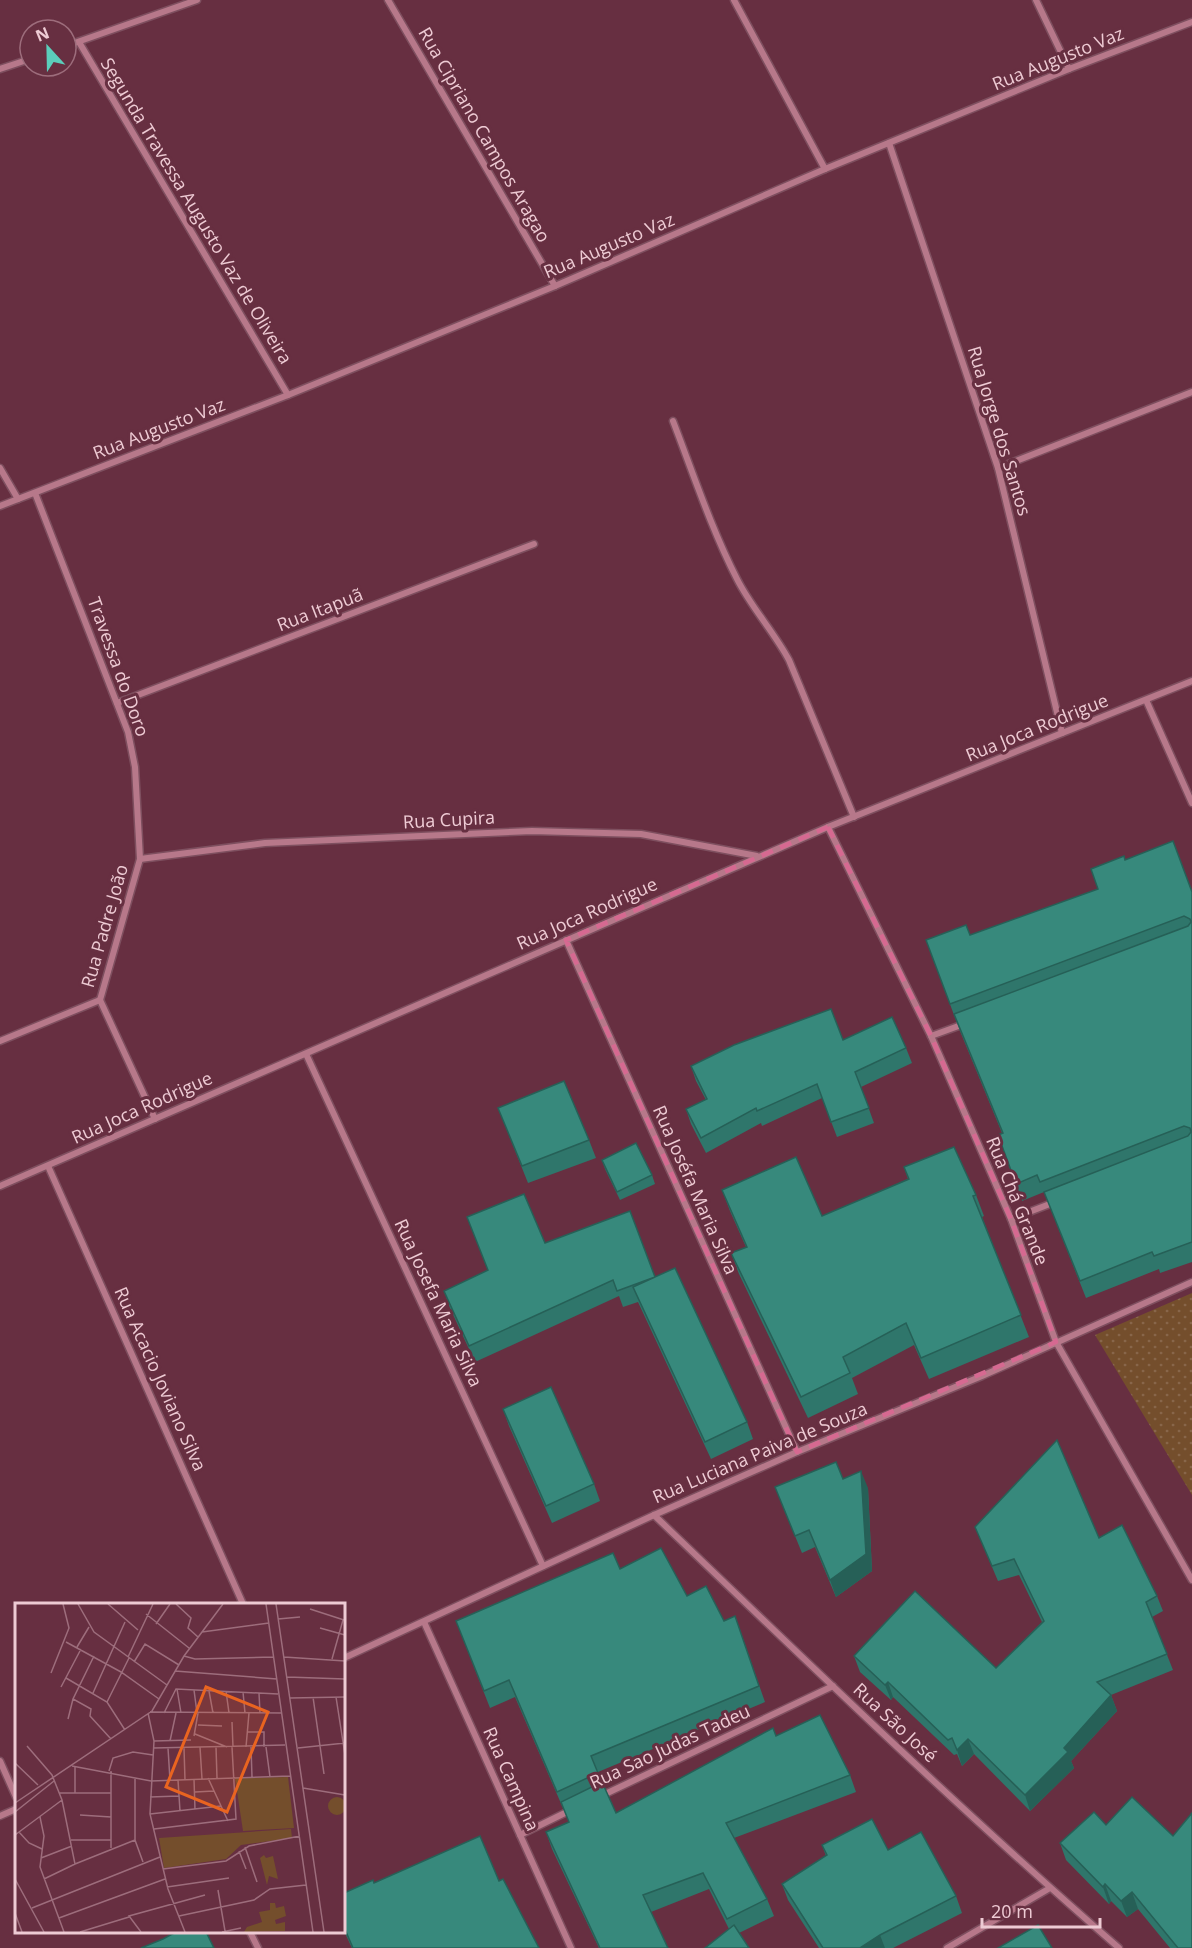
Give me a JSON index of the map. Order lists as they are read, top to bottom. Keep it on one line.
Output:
{"streets":{"street":["Rua Augusto Vaz","Rua Cipriano Campos Aragao","Segunda Travessa Augusto Vaz de Oliveira","Rua Jorge dos Santos","Rua Itapuã","Travessa do Doro","Rua Joca Rodrigue","Rua Cupira","Rua Padre João","Rua Joséfa Maria Silva","Rua Chá Grande","Rua Josefa Maria Silva","Rua Acacio Joviano Silva","Rua Luciana Paiva de Souza","Rua São José","Rua Sao Judas Tadeu","Rua Campina"]},"crossings":[["Rua Augusto Vaz","Rua Cipriano Campos Aragao"],["Rua Augusto Vaz","Segunda Travessa Augusto Vaz de Oliveira"],["Rua Augusto Vaz","Rua Jorge dos Santos"],["Rua Augusto Vaz","Travessa do Doro"],["Rua Jorge dos Santos","Rua Joca Rodrigue"],["Rua Itapuã","Travessa do Doro"],["Travessa do Doro","Rua Cupira"],["Travessa do Doro","Rua Padre João"],["Rua Joca Rodrigue","Rua Cupira"],["Rua Joca Rodrigue","Rua Joséfa Maria Silva"],["Rua Joca Rodrigue","Rua Chá Grande"],["Rua Joca Rodrigue","Rua Josefa Maria Silva"],["Rua Joca Rodrigue","Rua Acacio Joviano Silva"],["Rua Cupira","Rua Padre João"],["Rua Joséfa Maria Silva","Rua Luciana Paiva de Souza"],["Rua Chá Grande","Rua Luciana Paiva de Souza"],["Rua Josefa Maria Silva","Rua Luciana Paiva de Souza"],["Rua Luciana Paiva de Souza","Rua São José"],["Rua Luciana Paiva de Souza","Rua Campina"],["Rua São José","Rua Sao Judas Tadeu"],["Rua Sao Judas Tadeu","Rua Campina"]],"scale_bar":"20 m","north":"top"}
